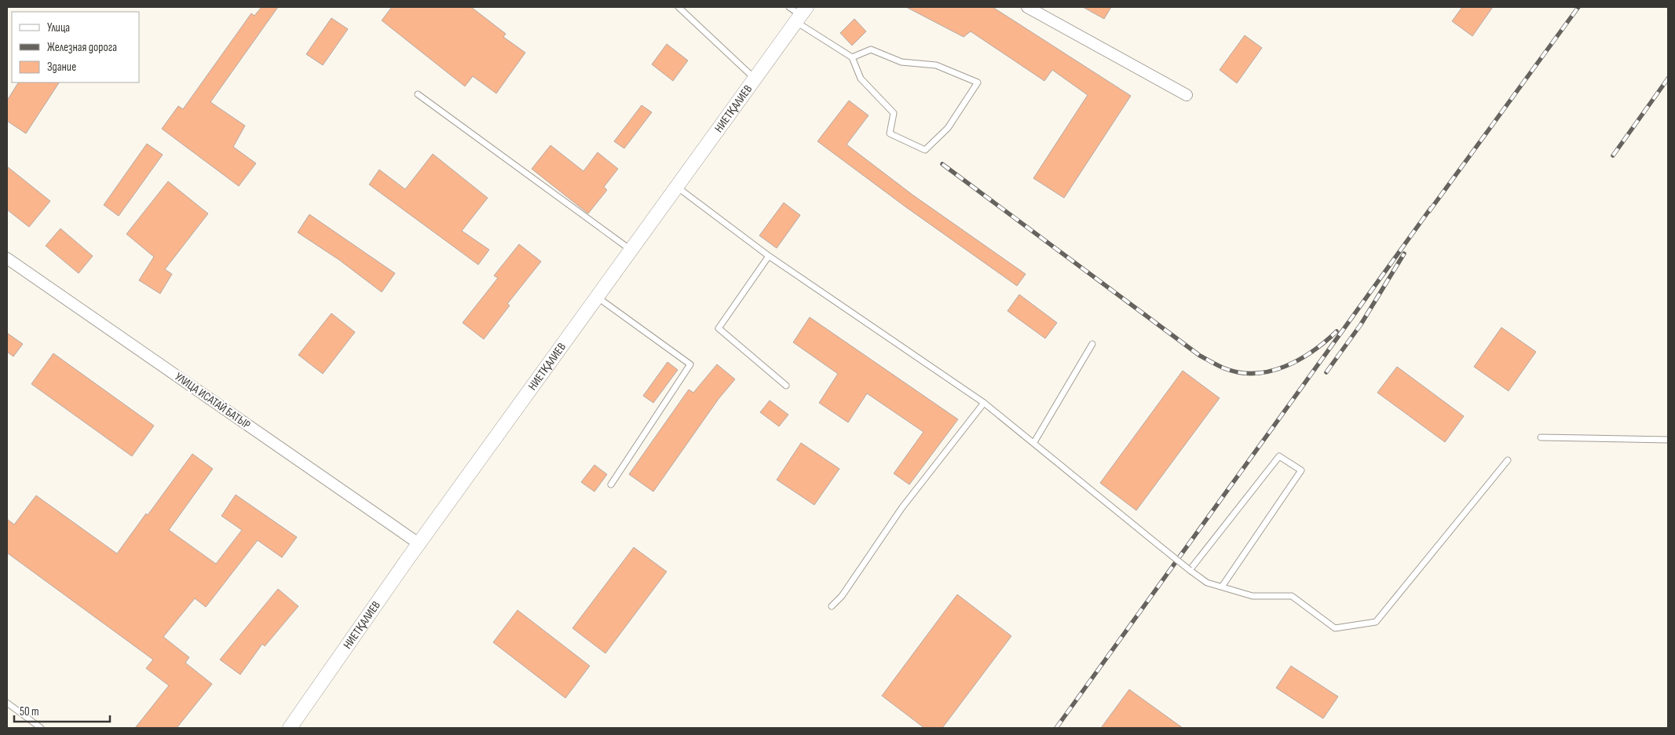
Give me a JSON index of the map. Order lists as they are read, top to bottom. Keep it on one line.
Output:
{"streets":{"street":["НИЕТҚАЛИЕВ","УЛИЦА ИСАТАЙ БАТЫР"]},"crossings":[["НИЕТҚАЛИЕВ","УЛИЦА ИСАТАЙ БАТЫР"]],"legend":["Улица","Железная дорога","Здание"],"scale_bar":"50 m"}
